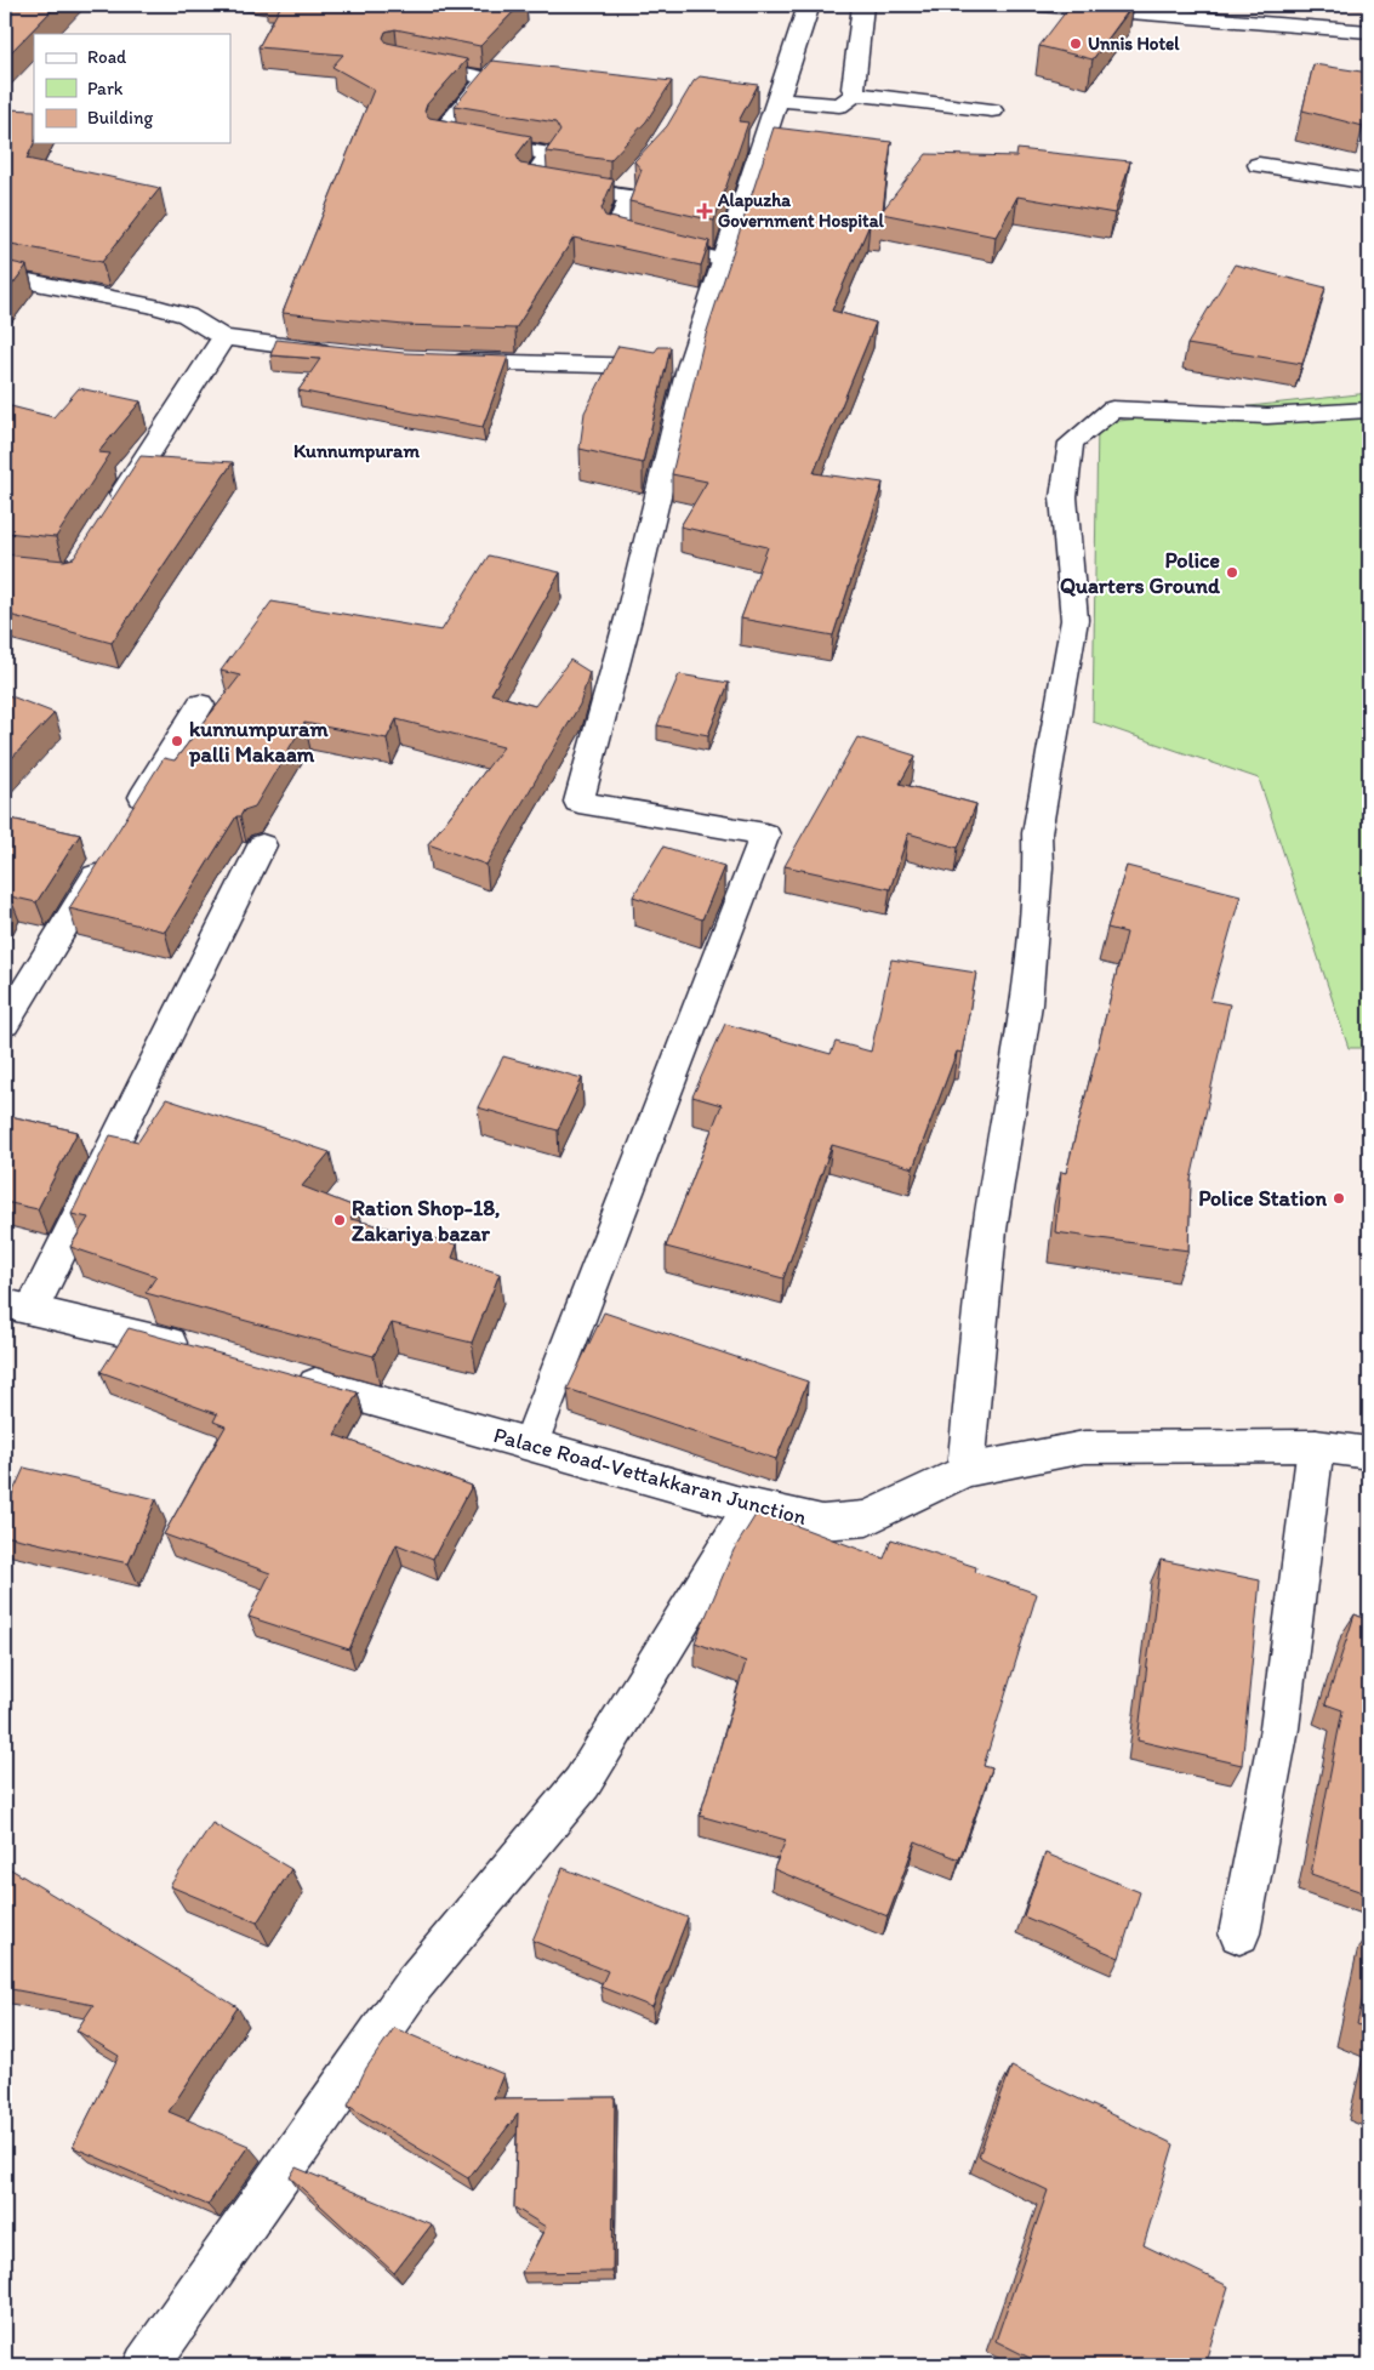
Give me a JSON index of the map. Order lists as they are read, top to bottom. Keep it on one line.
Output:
{"streets":{"street":["Palace Road-Vettakkaran Junction"]},"districts":["Kunnumpuram"],"places":{"other":["Unnis Hotel","Police Quarters Ground","kunnumpuram palli Makaam","Police Station","Ration Shop-18, Zakariya bazar"],"health":["Alapuzha Government Hospital"]},"legend":["Road","Park","Building"]}
